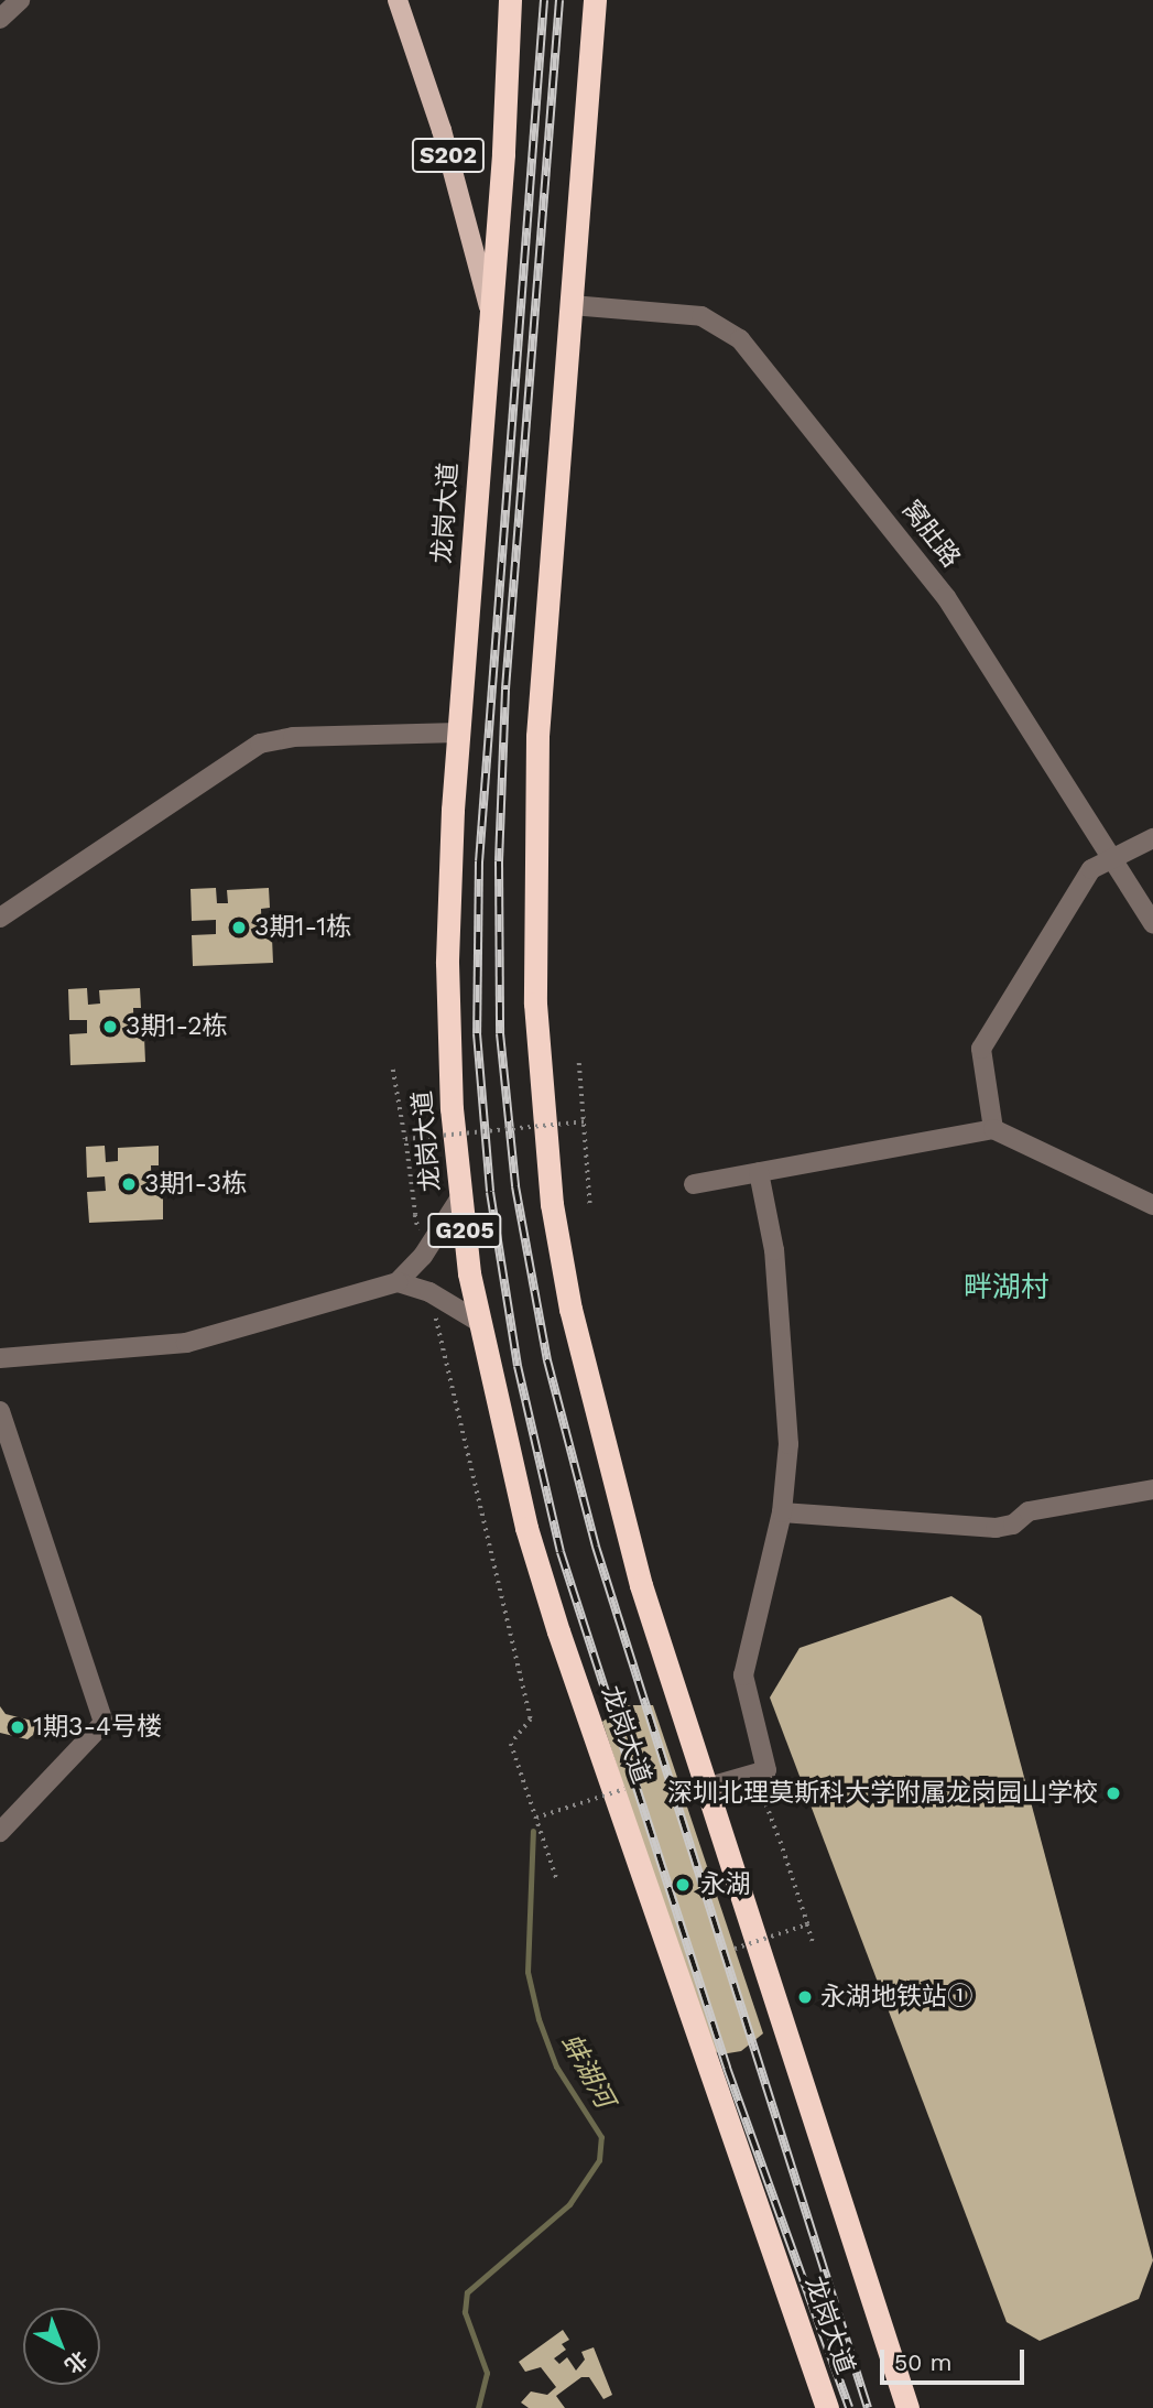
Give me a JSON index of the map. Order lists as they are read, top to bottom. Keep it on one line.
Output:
{"streets":{"highway":["龙岗大道","G205"],"main road":["S202"],"street":["窝肚路"]},"crossings":[["S202","龙岗大道"],["龙岗大道","窝肚路"]],"districts":["畔湖村"],"water":["蚌湖河"],"places":["3期1-1栋","3期1-2栋","3期1-3栋","1期3-4号楼","深圳北理莫斯科大学附属龙岗园山学校","永湖","永湖地铁站①"],"scale_bar":"50 m","north":"bottom right"}
